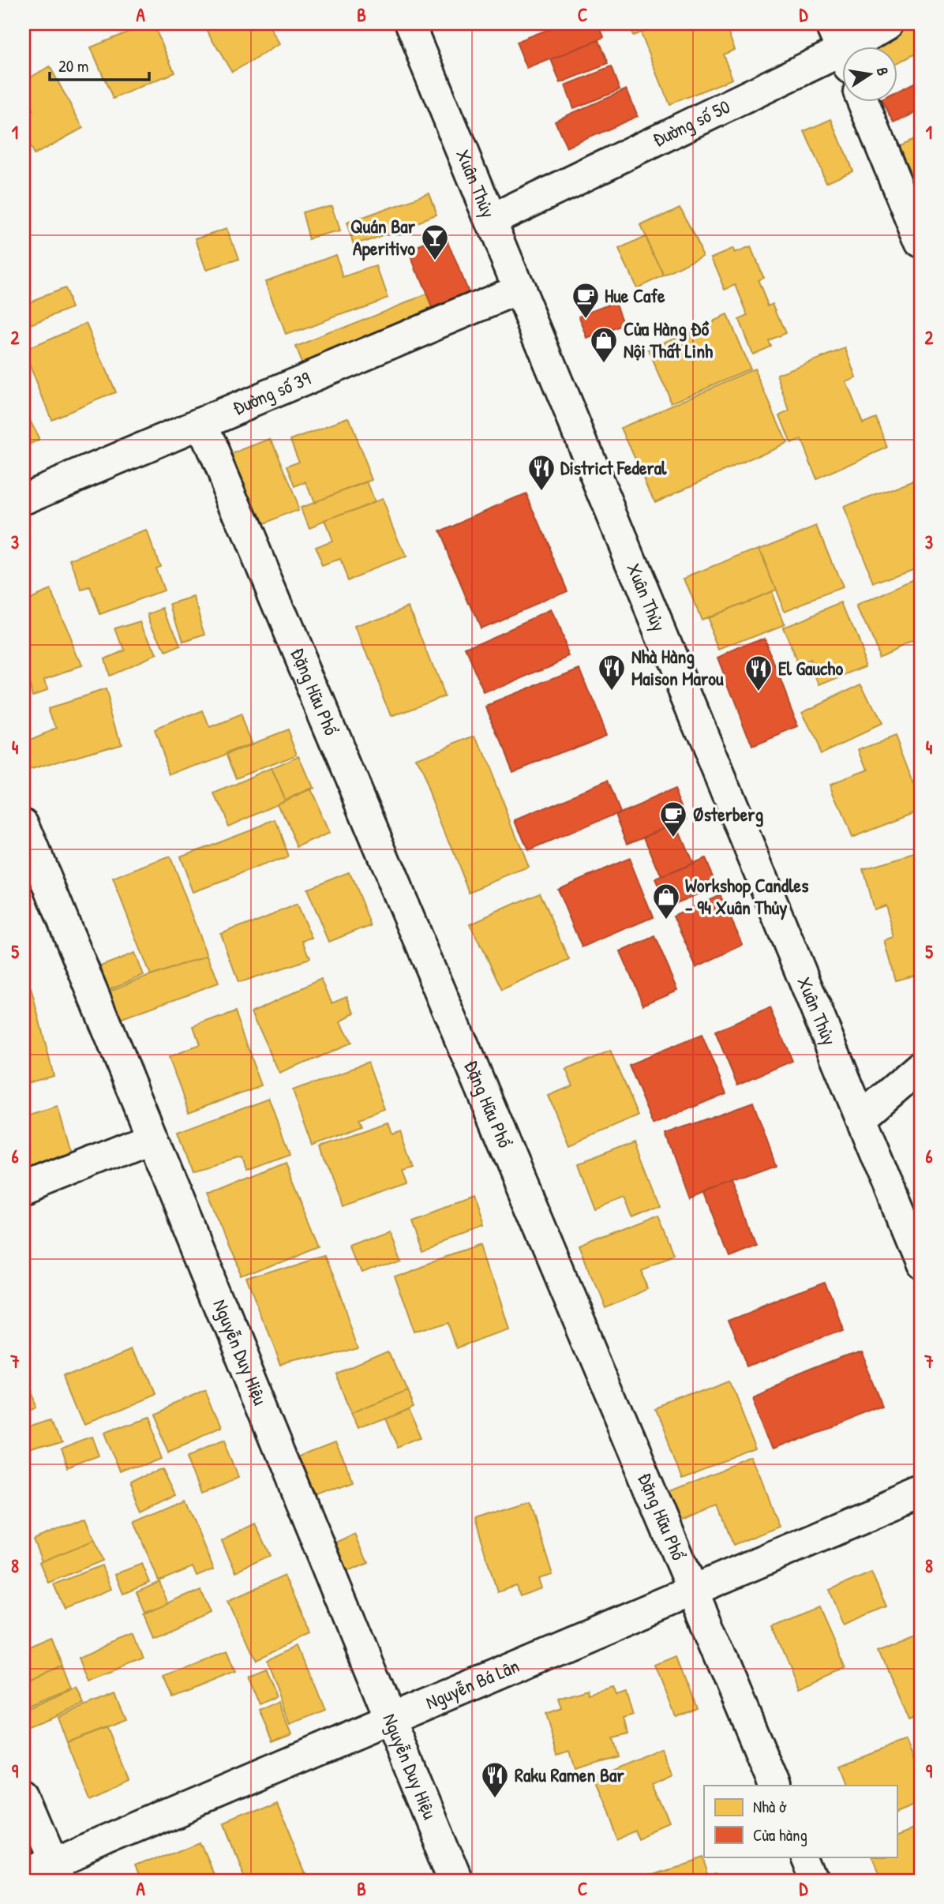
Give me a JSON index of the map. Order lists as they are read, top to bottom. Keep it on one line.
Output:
{"streets":{"street":["Đường số 50","Xuân Thủy","Đường số 39","Đặng Hữu Phổ","Nguyễn Duy Hiệu","Nguyễn Bá Lân"]},"crossings":[["Đường số 50","Xuân Thủy"],["Xuân Thủy","Đường số 39"],["Đường số 39","Đặng Hữu Phổ"],["Đặng Hữu Phổ","Nguyễn Bá Lân"],["Nguyễn Duy Hiệu","Nguyễn Bá Lân"]],"places":{"bar":["Quán Bar Aperitivo"],"cafe":["Hue Cafe","Østerberg"],"shop":["Cửa Hàng Đồ Nội Thất Linh","Workshop Candles - 94 Xuân Thủy"],"restaurant":["District Federal","Nhà Hàng Maison Marou","El Gaucho","Raku Ramen Bar"]},"legend":["Nhà ở","Cửa hàng"],"scale_bar":"20 m","north":"right","grid":{"columns":["A","B","C","D"],"rows":["1","2","3","4","5","6","7","8","9"]}}
